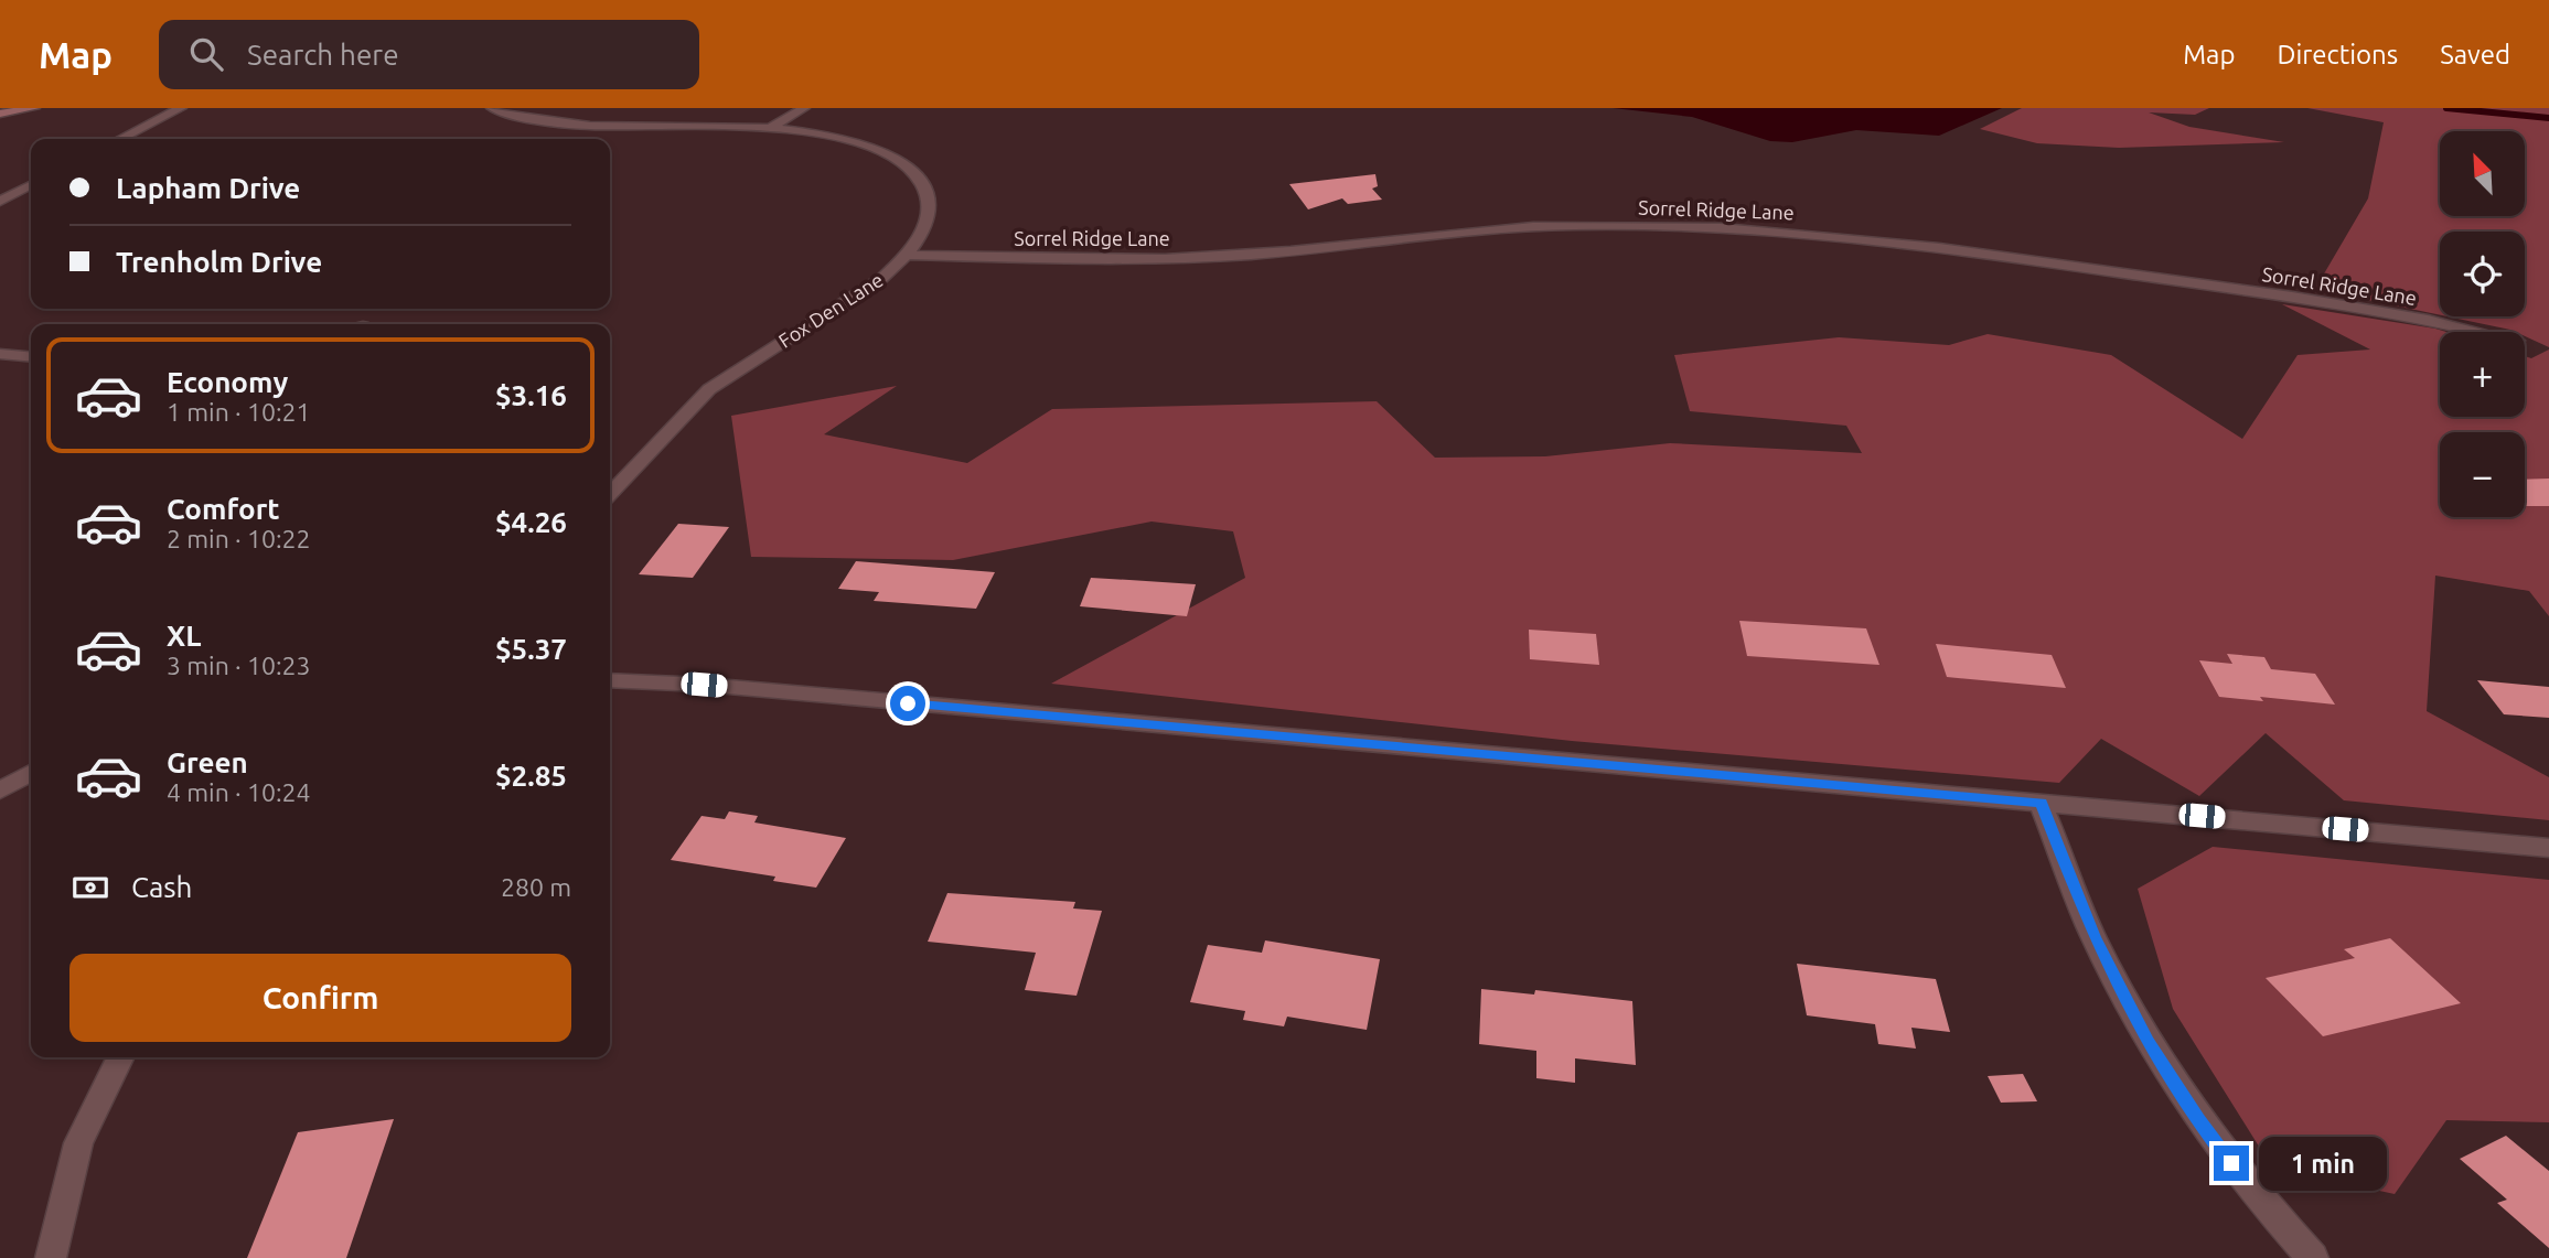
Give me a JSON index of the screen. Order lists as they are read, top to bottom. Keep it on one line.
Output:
{"streets":{"street":["Sorrel Ridge Lane","Fox Den Lane"]},"crossings":[["Sorrel Ridge Lane","Fox Den Lane"]],"north":"top left","page":{"header":"Map","search":"Search here","nav":["Map","Directions","Saved"],"map_buttons":["+","−"],"banner":["Lapham Drive","Trenholm Drive"],"list":[{"name":"Economy","note":"1 min · 10:21","value":"$3.16"},{"name":"Comfort","note":"2 min · 10:22","value":"$4.26"},{"name":"XL","note":"3 min · 10:23","value":"$5.37"},{"name":"Green","note":"4 min · 10:24","value":"$2.85"}],"pay":["Cash","280 m"],"buttons":"Confirm","bubble":"1 min"}}
